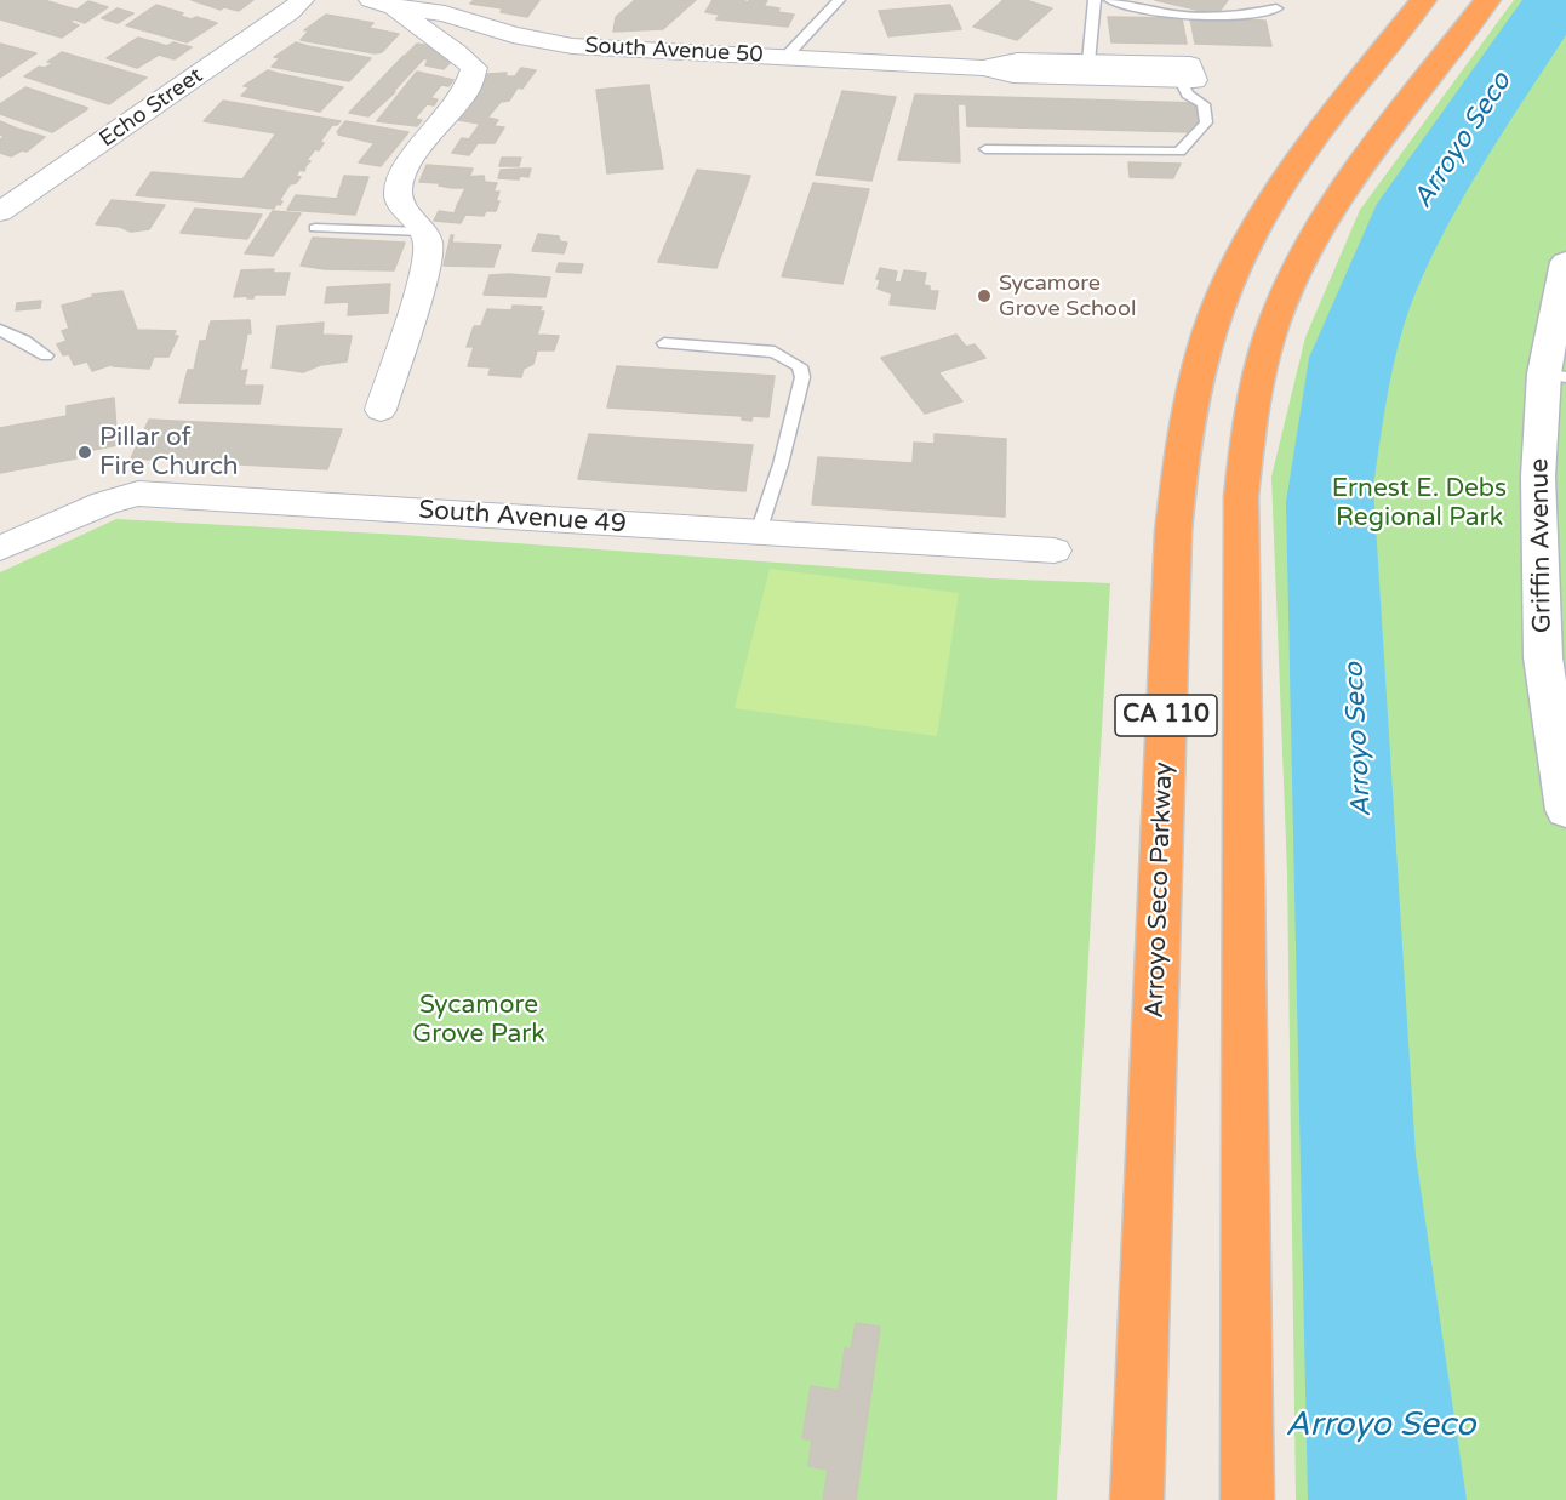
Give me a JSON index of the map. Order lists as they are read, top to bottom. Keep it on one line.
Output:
{"streets":{"highway":["CA 110","Arroyo Seco Parkway"],"street":["South Avenue 50","Echo Street","South Avenue 49","Griffin Avenue"]},"water":["Arroyo Seco"],"parks":["Ernest E. Debs Regional Park","Sycamore Grove Park"],"places":["Sycamore Grove School","Pillar of Fire Church"]}
